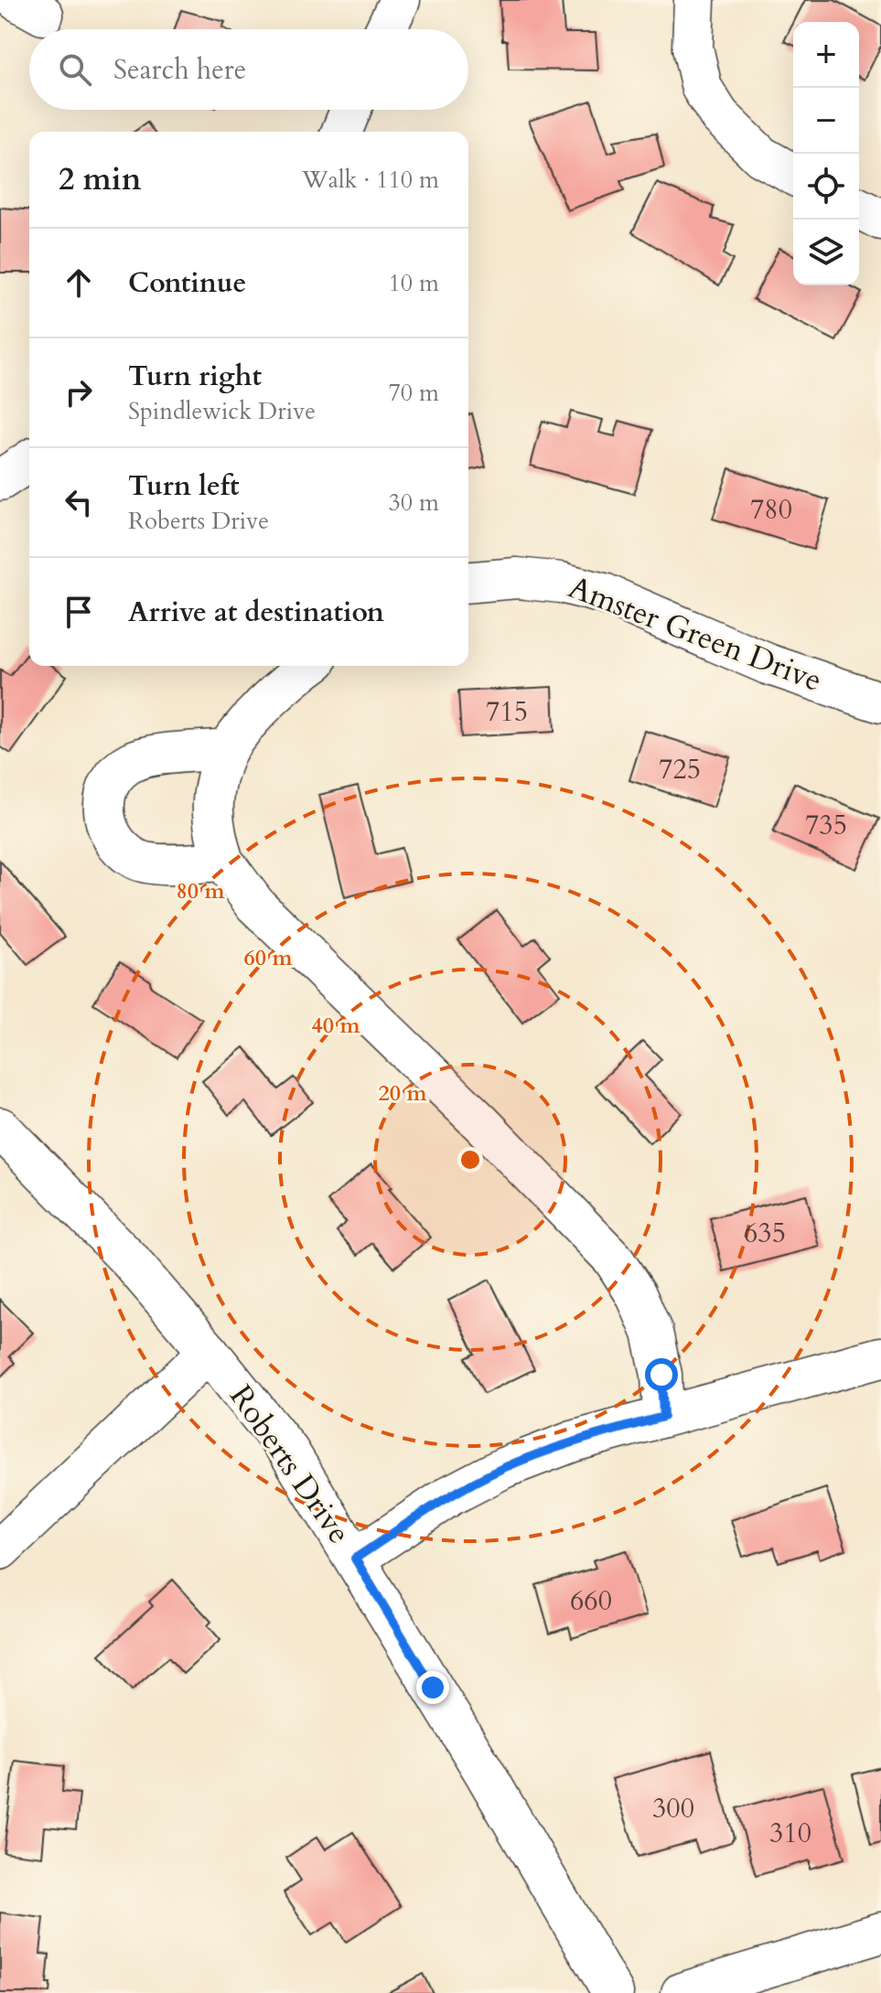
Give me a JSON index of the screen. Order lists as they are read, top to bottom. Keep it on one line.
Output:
{"streets":{"street":["Amster Green Drive","Roberts Drive"]},"house_numbers":["780","715","725","735","635","660","300","310"],"page":{"map_buttons":["+","−"],"search":"Search here","heading":["2 min","Walk · 110 m"],"list":[["Continue","10 m"],["Turn right","Spindlewick Drive","70 m"],["Turn left","Roberts Drive","30 m"],"Arrive at destination"]},"rings":["80 m","60 m","40 m","20 m"]}
